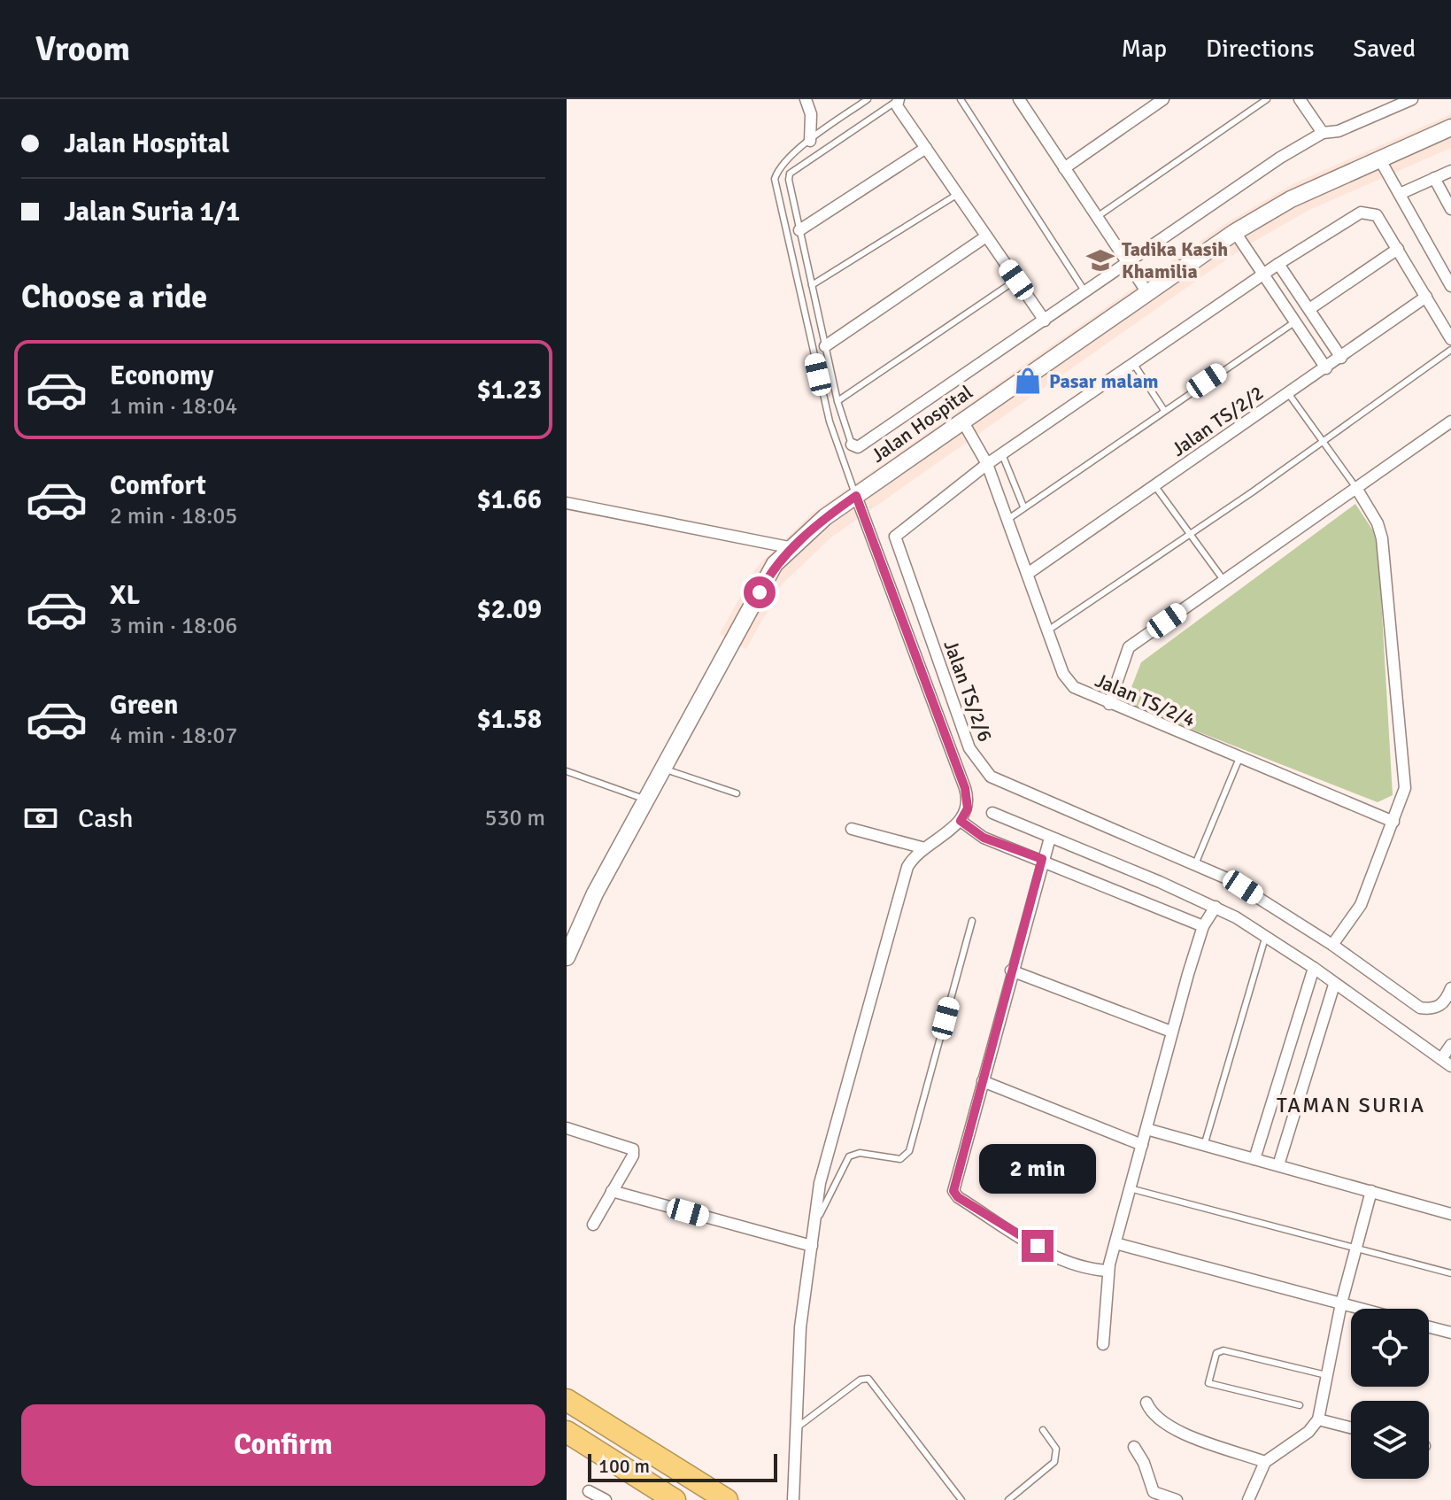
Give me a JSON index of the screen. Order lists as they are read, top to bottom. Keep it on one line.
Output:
{"streets":{"street":["Jalan TS/2/2","Jalan Hospital","Jalan TS/2/6","Jalan TS/2/4"]},"crossings":[["Jalan TS/2/2","Jalan TS/2/6"],["Jalan TS/2/2","Jalan TS/2/4"],["Jalan Hospital","Jalan TS/2/4"],["Jalan TS/2/6","Jalan TS/2/4"]],"districts":["TAMAN SURIA"],"places":{"school or university":["Tadika Kasih Khamilia"],"shop":["Pasar malam"]},"scale_bar":"100 m","page":{"header":"Vroom","nav":["Map","Directions","Saved"],"banner":["Jalan Hospital","Jalan Suria 1/1"],"heading":"Choose a ride","list":[{"name":"Economy","note":"1 min · 18:04","value":"$1.23"},{"name":"Comfort","note":"2 min · 18:05","value":"$1.66"},{"name":"XL","note":"3 min · 18:06","value":"$2.09"},{"name":"Green","note":"4 min · 18:07","value":"$1.58"}],"pay":["Cash","530 m"],"bubble":"2 min","buttons":"Confirm","scale":"100 m"}}
